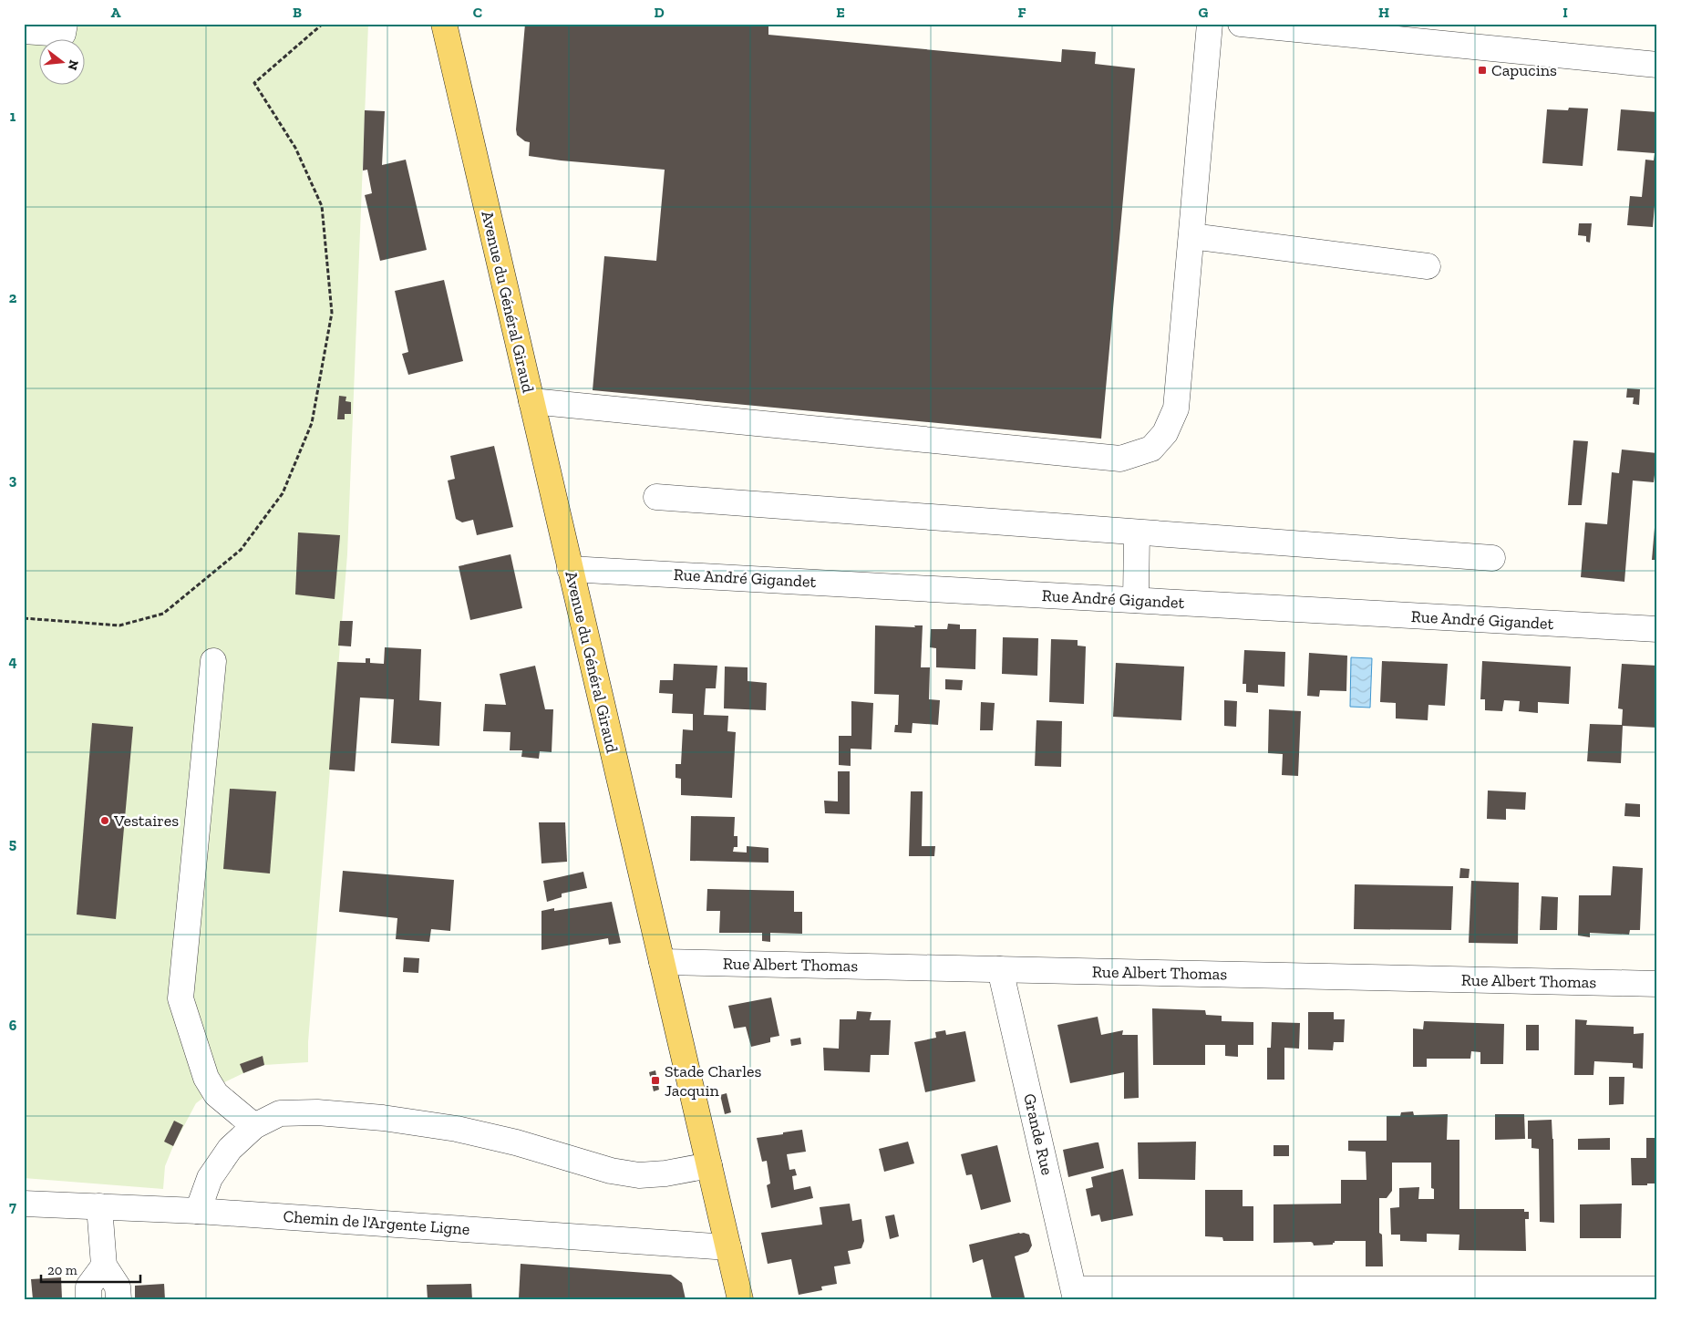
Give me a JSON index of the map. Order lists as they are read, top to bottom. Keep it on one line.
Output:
{"streets":{"main road":["Avenue du Général Giraud"],"street":["Rue André Gigandet","Rue Albert Thomas","Grande Rue","Chemin de l'Argente Ligne"]},"crossings":[["Avenue du Général Giraud","Rue André Gigandet"],["Avenue du Général Giraud","Rue Albert Thomas"],["Avenue du Général Giraud","Chemin de l'Argente Ligne"],["Rue Albert Thomas","Grande Rue"]],"places":{"transit":["Capucins","Stade Charles Jacquin"],"other":["Vestaires"]},"scale_bar":"20 m","north":"right","grid":{"columns":["A","B","C","D","E","F","G","H","I"],"rows":["1","2","3","4","5","6","7"]}}
